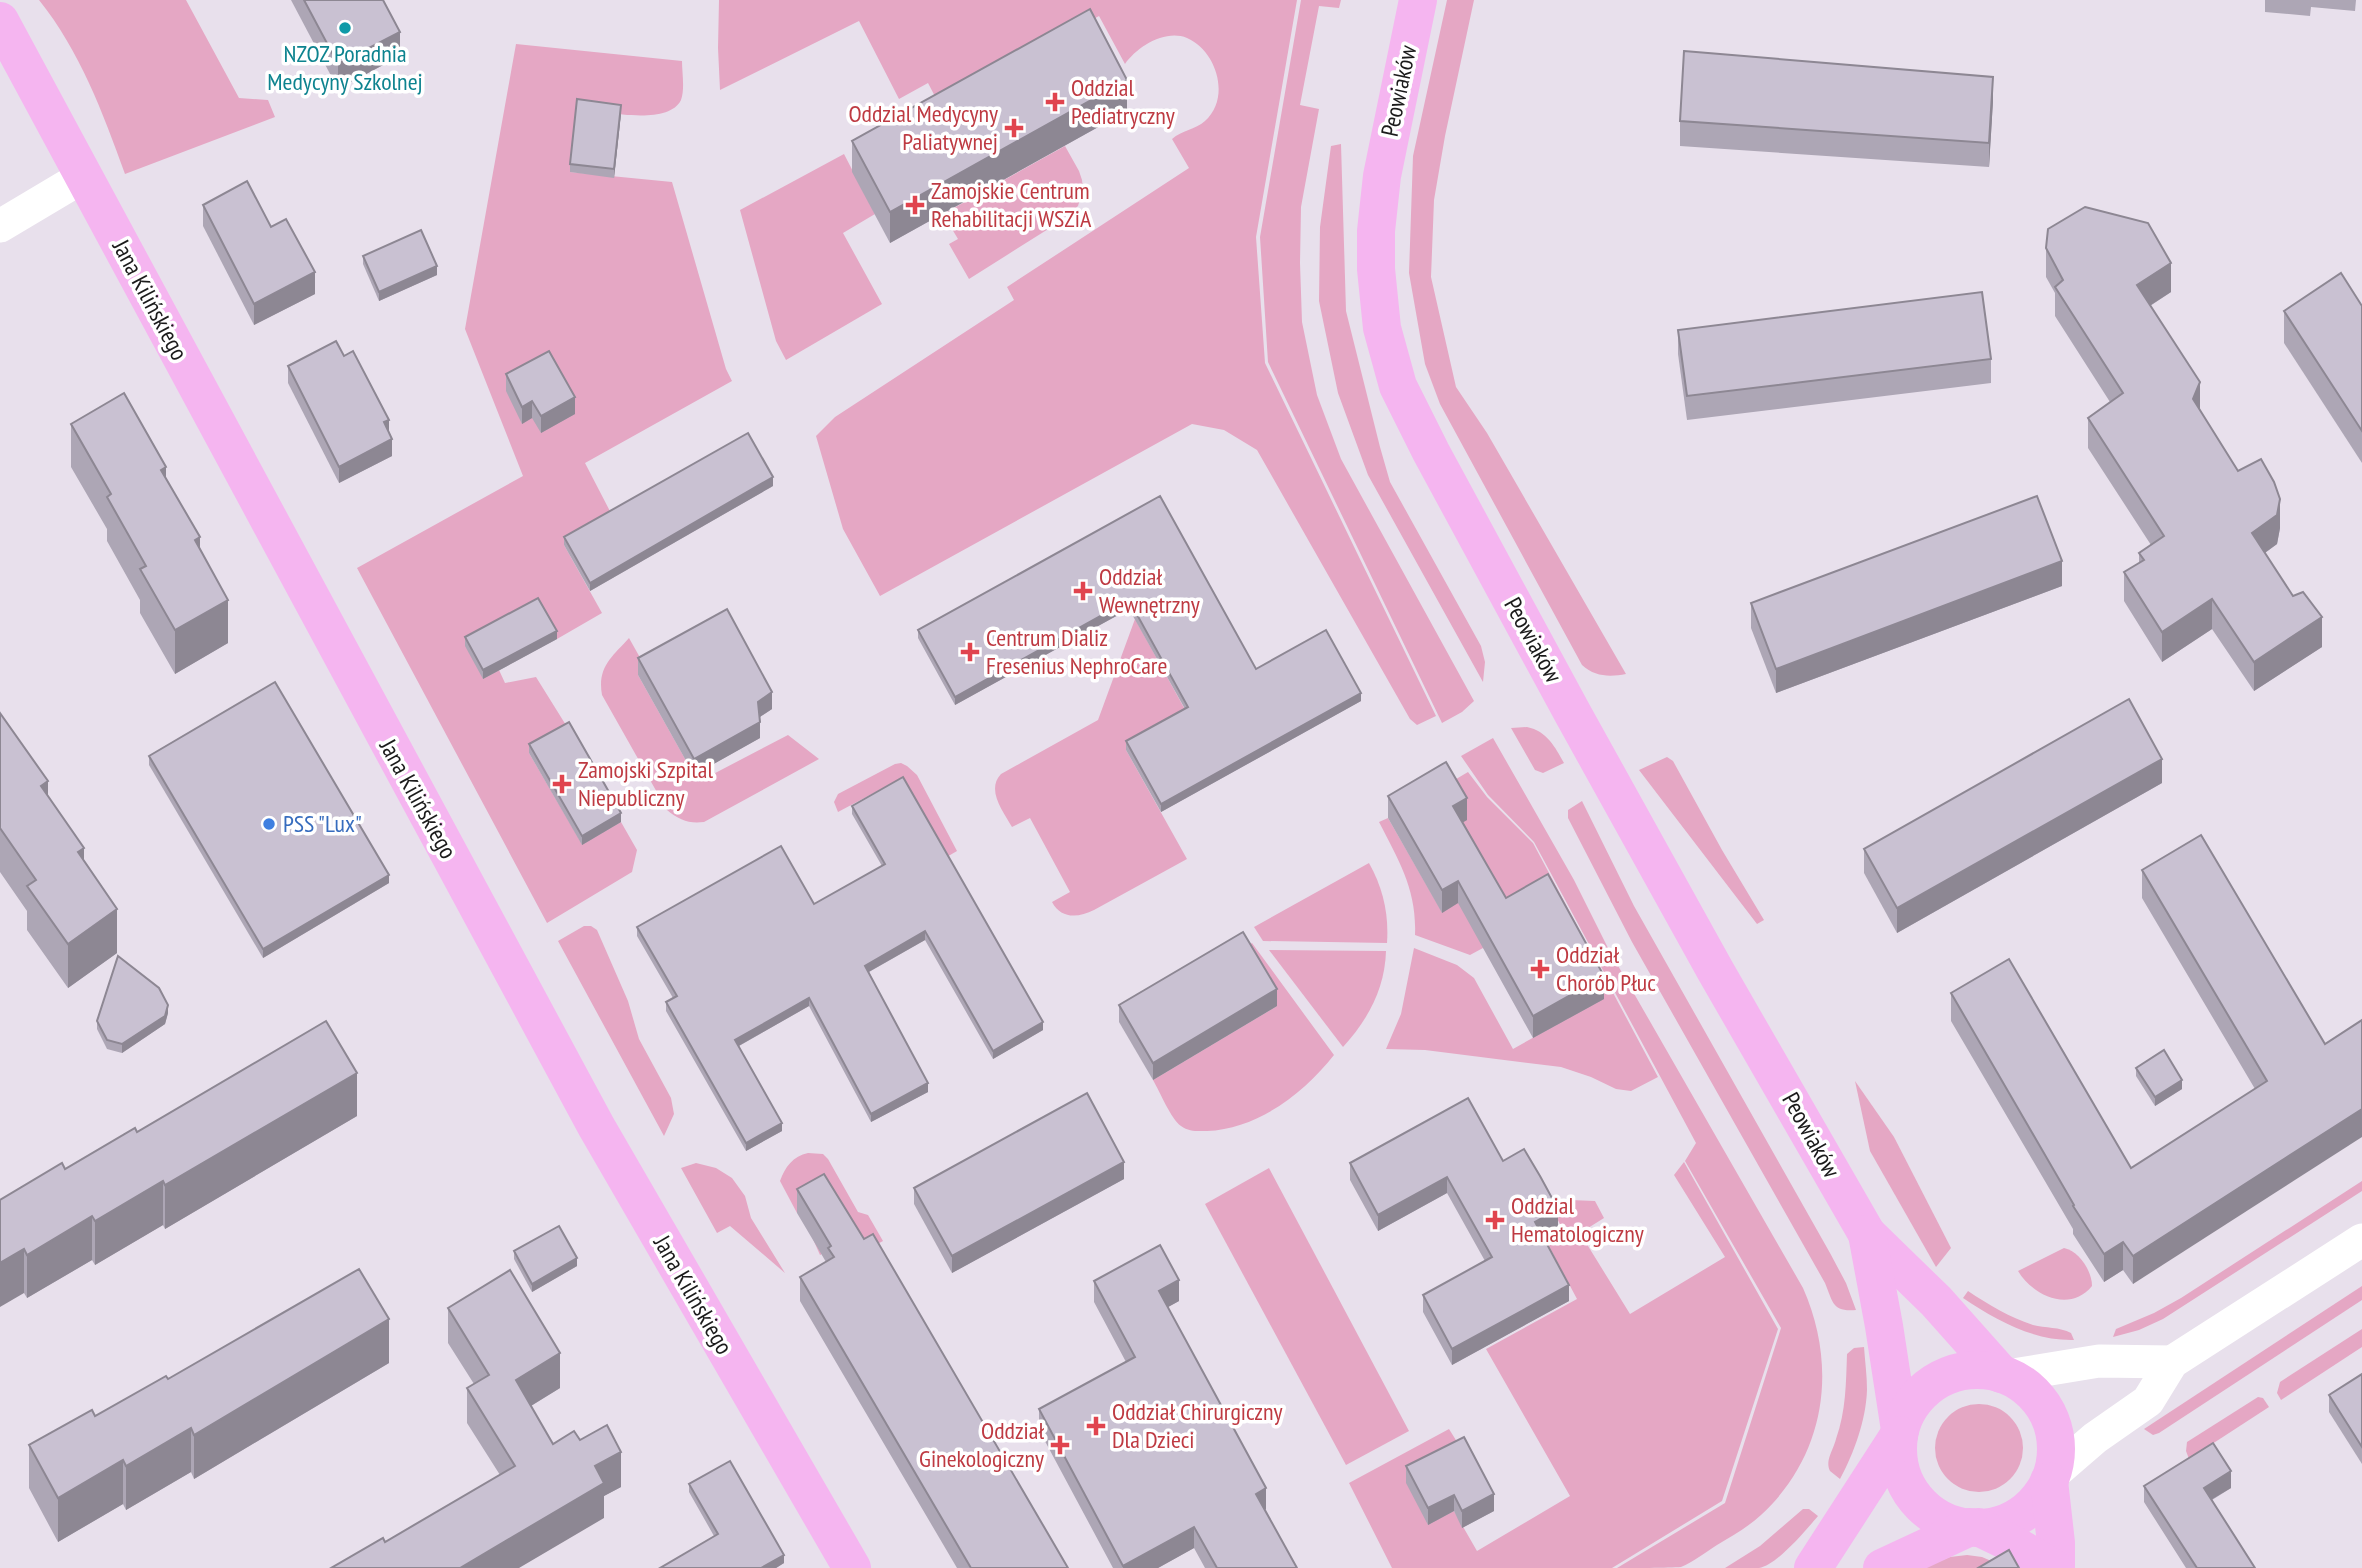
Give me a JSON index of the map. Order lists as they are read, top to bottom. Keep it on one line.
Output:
{"streets":{"main road":["Peowiaków","Jana Kilińskiego"]},"places":{"other":["NZOZ Poradnia Medycyny Szkolnej","PSS \"Lux\""],"health":["Oddzial Pediatryczny","Oddzial Medycyny Paliatywnej","Zamojskie Centrum Rehabilitacji WSZiA","Oddział Wewnętrzny","Centrum Dializ Fresenius NephroCare","Zamojski Szpital Niepubliczny","Oddział Chorób Płuc","Oddzial Hematologiczny","Oddział Chirurgiczny Dla Dzieci","Oddział Ginekologiczny"]}}
